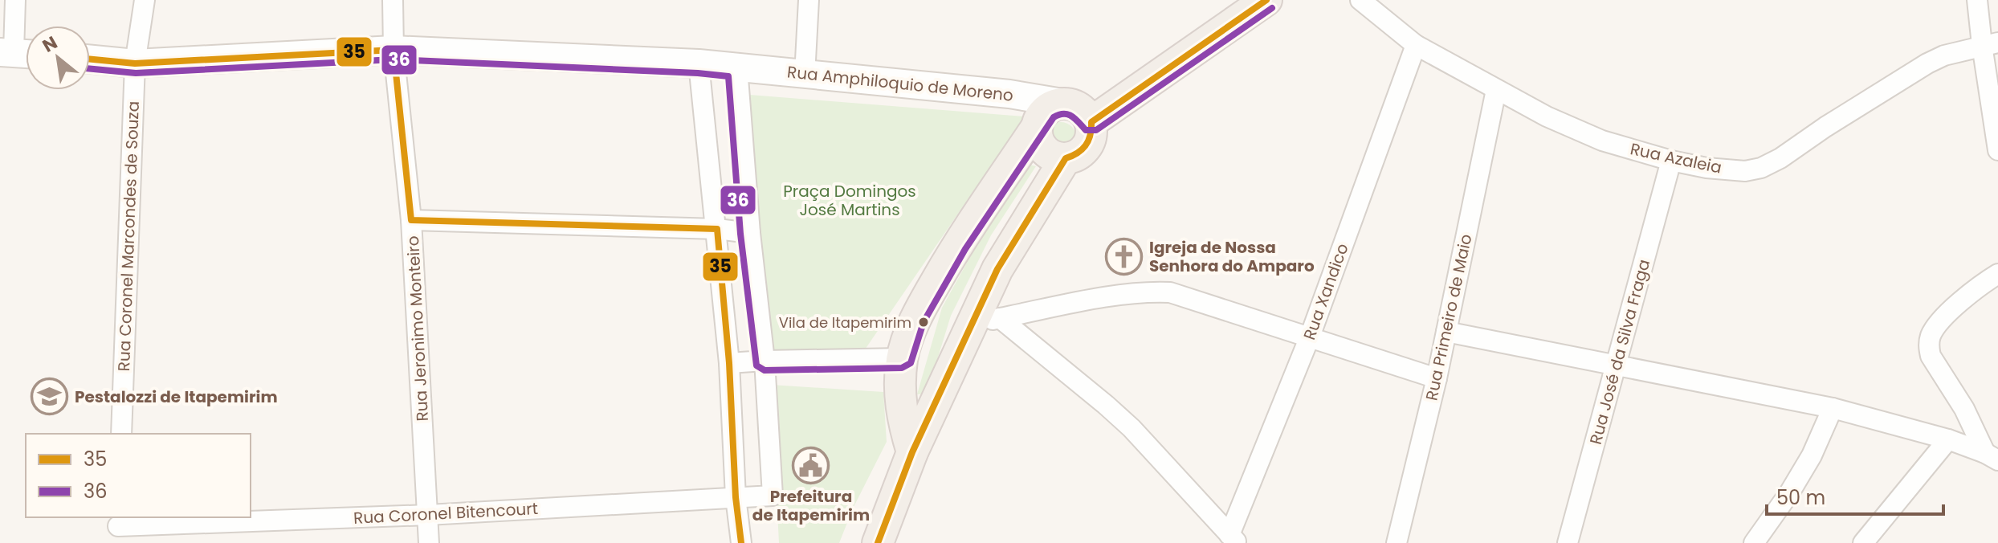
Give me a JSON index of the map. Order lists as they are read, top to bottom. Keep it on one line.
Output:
{"streets":{"main road":["Rua Amphiloquio de Moreno"],"street":["Rua Azaleia","Rua Coronel Marcondes de Souza","Rua Xandico","Rua Primeiro de Maio","Rua Jeronimo Monteiro","Rua José da Silva Fraga","Rua Coronel Bitencourt"]},"crossings":[["Rua Azaleia","Rua Xandico"],["Rua Azaleia","Rua Primeiro de Maio"],["Rua Azaleia","Rua José da Silva Fraga"],["Rua Jeronimo Monteiro","Rua Coronel Bitencourt"]],"parks":["Praça Domingos José Martins"],"places":{"church":["Igreja de Nossa Senhora do Amparo"],"other":["Vila de Itapemirim"],"school or university":["Pestalozzi de Itapemirim"],"public building":["Prefeitura de Itapemirim"]},"lines":["transit line 35","transit line 36"],"legend":["35","36"],"scale_bar":"50 m","north":"top left"}
